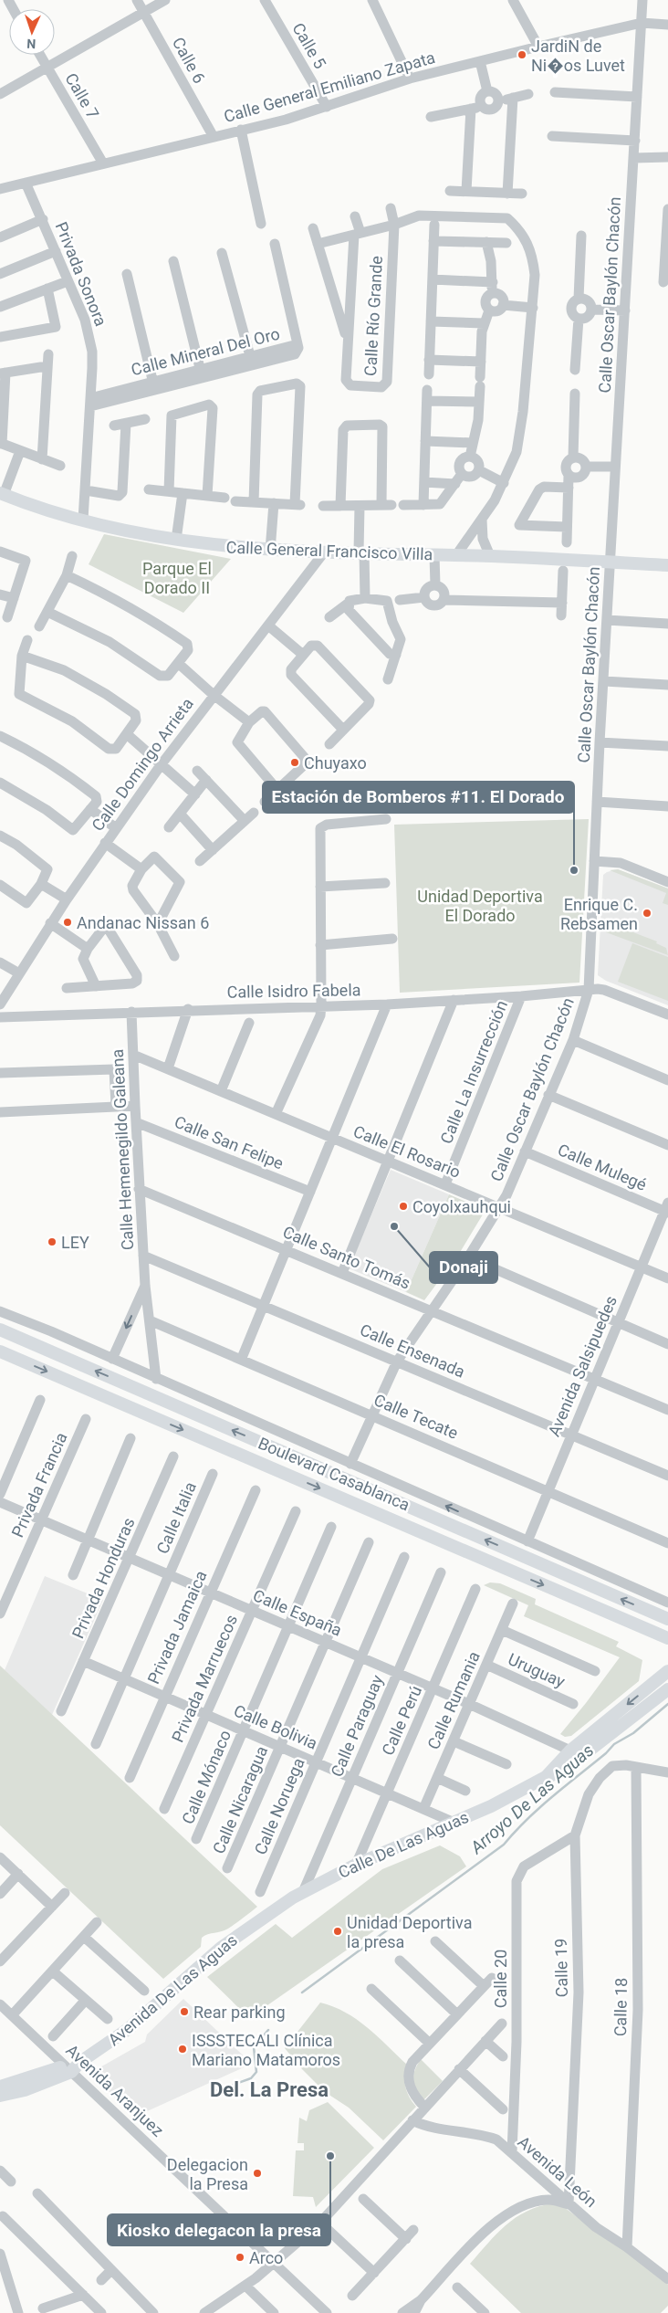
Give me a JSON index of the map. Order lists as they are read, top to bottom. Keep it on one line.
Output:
{"streets":{"main road":["Calle General Francisco Villa","Boulevard Casablanca","Calle De Las Aguas","Avenida De Las Aguas"],"street":["Calle 5","Calle 6","Calle General Emiliano Zapata","Calle 7","Privada Sonora","Calle Oscar Baylón Chacón","Calle Río Grande","Calle Mineral Del Oro","Calle Domingo Arrieta","Calle Isidro Fabela","Calle La Insurrección","Calle San Felipe","Calle Hemenegildo Galeana","Calle El Rosario","Calle Mulegé","Calle Santo Tomás","Calle Ensenada","Avenida Salsipuedes","Calle Tecate","Privada Francia","Calle Italia","Privada Honduras","Calle España","Privada Jamaica","Uruguay","Privada Marruecos","Calle Rumania","Calle Perú","Calle Paraguay","Calle Bolivia","Calle Mónaco","Calle Nicaragua","Calle Noruega","Calle 19","Calle 20","Calle 18","Avenida Aranjuez","Avenida León"]},"crossings":[["Calle 5","Calle General Emiliano Zapata"],["Calle 6","Calle General Emiliano Zapata"],["Calle General Emiliano Zapata","Calle 7"],["Calle General Emiliano Zapata","Privada Sonora"],["Calle General Emiliano Zapata","Calle Oscar Baylón Chacón"],["Privada Sonora","Calle Mineral Del Oro"],["Privada Sonora","Calle General Francisco Villa"],["Calle Oscar Baylón Chacón","Calle General Francisco Villa"],["Calle Oscar Baylón Chacón","Calle Isidro Fabela"],["Calle Oscar Baylón Chacón","Calle El Rosario"],["Calle Oscar Baylón Chacón","Calle Mulegé"],["Calle Oscar Baylón Chacón","Calle Santo Tomás"],["Calle Oscar Baylón Chacón","Calle Ensenada"],["Calle Oscar Baylón Chacón","Calle Tecate"],["Calle General Francisco Villa","Calle Domingo Arrieta"],["Calle Isidro Fabela","Calle La Insurrección"],["Calle Isidro Fabela","Calle Hemenegildo Galeana"],["Calle La Insurrección","Calle El Rosario"],["Calle San Felipe","Calle Hemenegildo Galeana"],["Calle Hemenegildo Galeana","Calle El Rosario"],["Calle Hemenegildo Galeana","Calle Santo Tomás"],["Calle Hemenegildo Galeana","Calle Ensenada"],["Calle Hemenegildo Galeana","Calle Tecate"],["Calle El Rosario","Avenida Salsipuedes"],["Calle Mulegé","Avenida Salsipuedes"],["Calle Santo Tomás","Avenida Salsipuedes"],["Calle Ensenada","Avenida Salsipuedes"],["Avenida Salsipuedes","Calle Tecate"],["Privada Francia","Calle España"],["Calle Italia","Calle España"],["Privada Honduras","Calle España"],["Privada Honduras","Calle Bolivia"],["Calle España","Privada Jamaica"],["Calle España","Privada Marruecos"],["Calle España","Calle Rumania"],["Calle España","Calle Perú"],["Calle España","Calle Paraguay"],["Calle España","Calle Mónaco"],["Calle España","Calle Nicaragua"],["Calle España","Calle Noruega"],["Calle España","Calle De Las Aguas"],["Privada Jamaica","Calle Bolivia"],["Uruguay","Calle Rumania"],["Privada Marruecos","Calle Bolivia"],["Calle Rumania","Calle Bolivia"],["Calle Perú","Calle Bolivia"],["Calle Perú","Calle De Las Aguas"],["Calle Paraguay","Calle Bolivia"],["Calle Paraguay","Calle De Las Aguas"],["Calle Bolivia","Calle Mónaco"],["Calle Bolivia","Calle Nicaragua"],["Calle Bolivia","Calle Noruega"],["Calle Bolivia","Calle De Las Aguas"],["Calle De Las Aguas","Avenida De Las Aguas"],["Calle 19","Calle 20"],["Calle 19","Calle 18"],["Calle 19","Avenida León"],["Calle 20","Avenida León"],["Avenida De Las Aguas","Avenida Aranjuez"],["Calle 18","Avenida León"]],"districts":["Del. La Presa"],"water":["Arroyo De Las Aguas"],"parks":["Parque El Dorado II","Unidad Deportiva El Dorado"],"places":["JardiN de Ni�os Luvet","Chuyaxo","Estación de Bomberos #11. El Dorado","Enrique C. Rebsamen","Andanac Nissan 6","Coyolxauhqui","Donaji","LEY","Unidad Deportiva la presa","Rear parking","ISSSTECALI Clínica Mariano Matamoros","Kiosko delegacon la presa","Delegacion la Presa","Arco"],"north":"bottom"}
